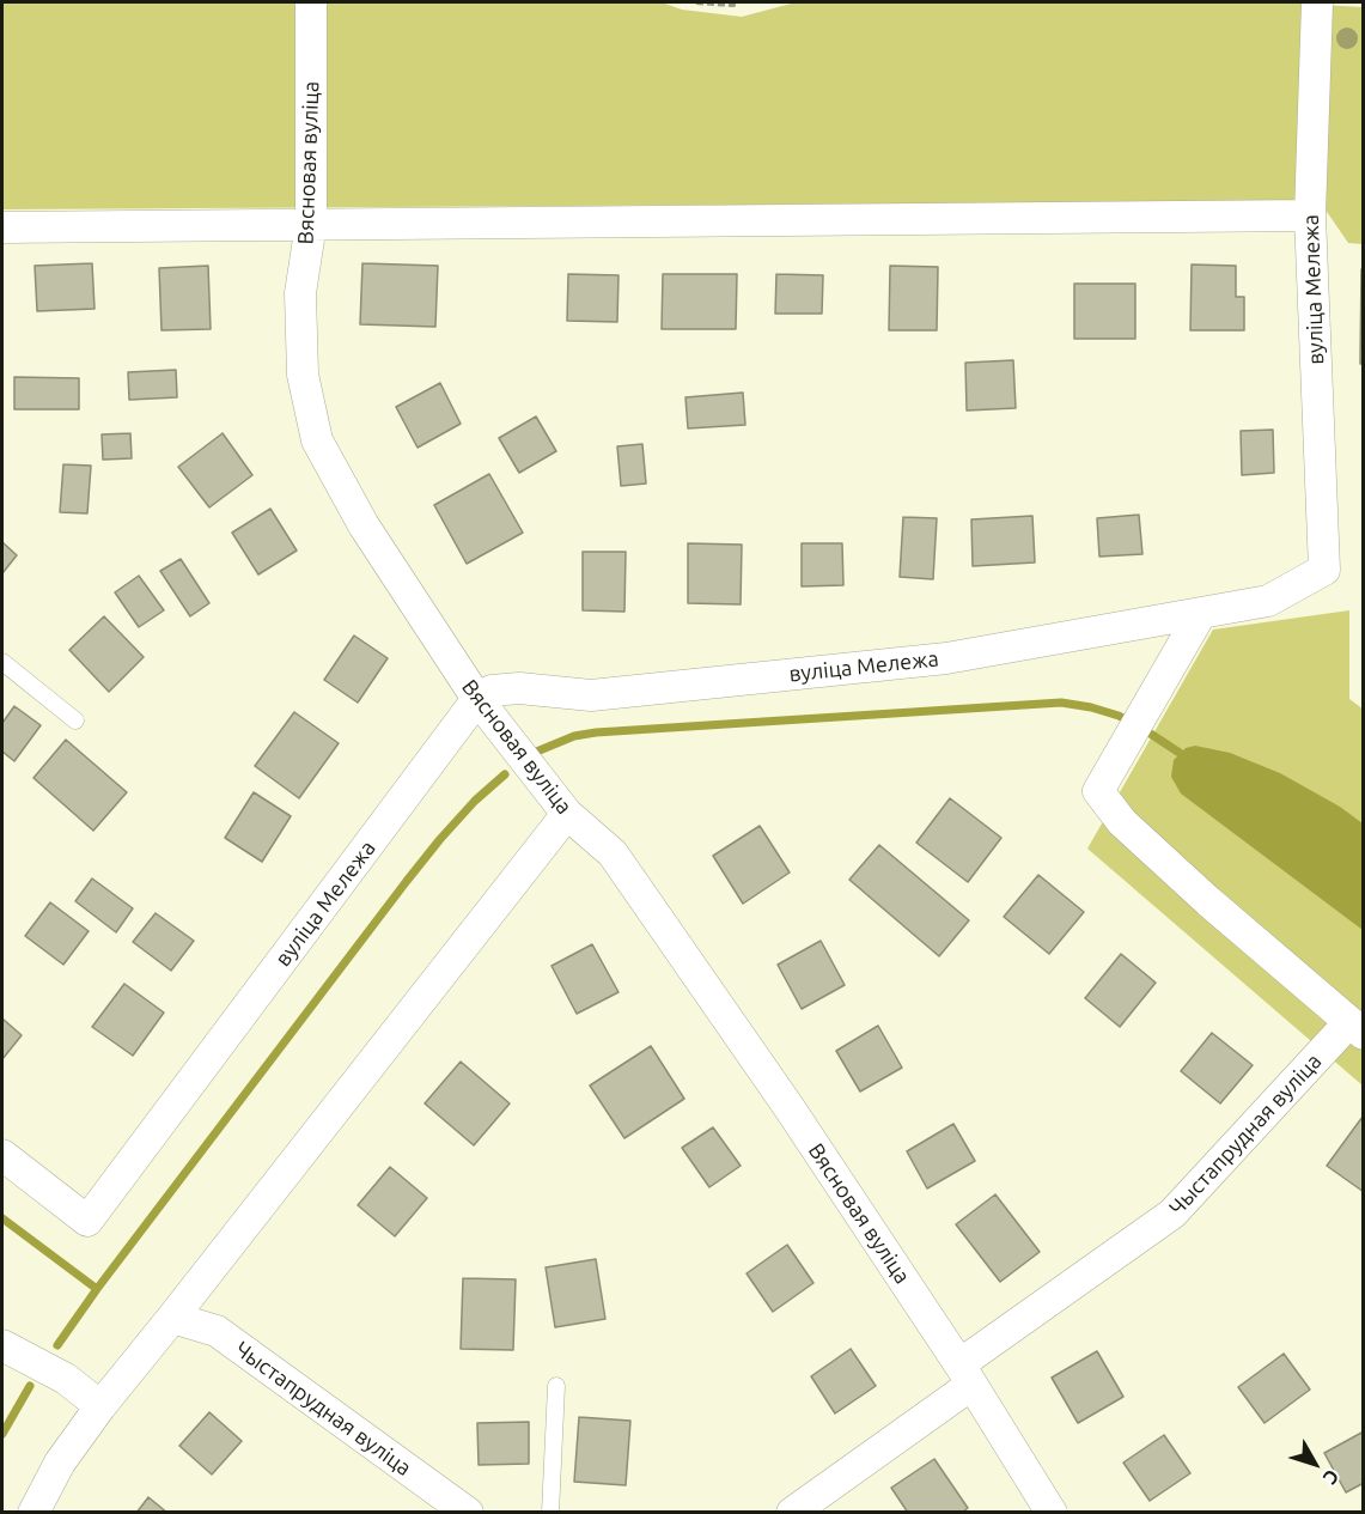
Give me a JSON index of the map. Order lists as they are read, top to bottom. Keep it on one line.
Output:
{"streets":{"street":["Вясновая вуліца","вуліца Мележа","Чыстапрудная вуліца"]},"crossings":[["Вясновая вуліца","вуліца Мележа"],["Вясновая вуліца","Чыстапрудная вуліца"]],"north":"bottom right"}
